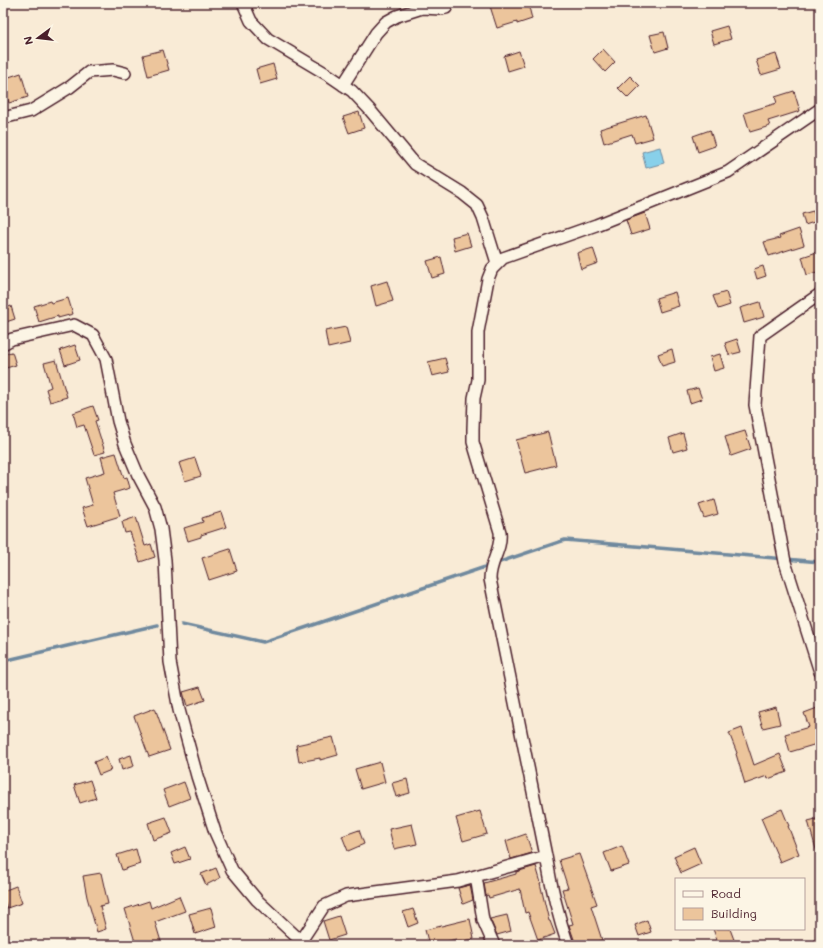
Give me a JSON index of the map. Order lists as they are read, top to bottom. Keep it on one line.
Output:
{"legend":["Road","Building"],"north":"left"}
